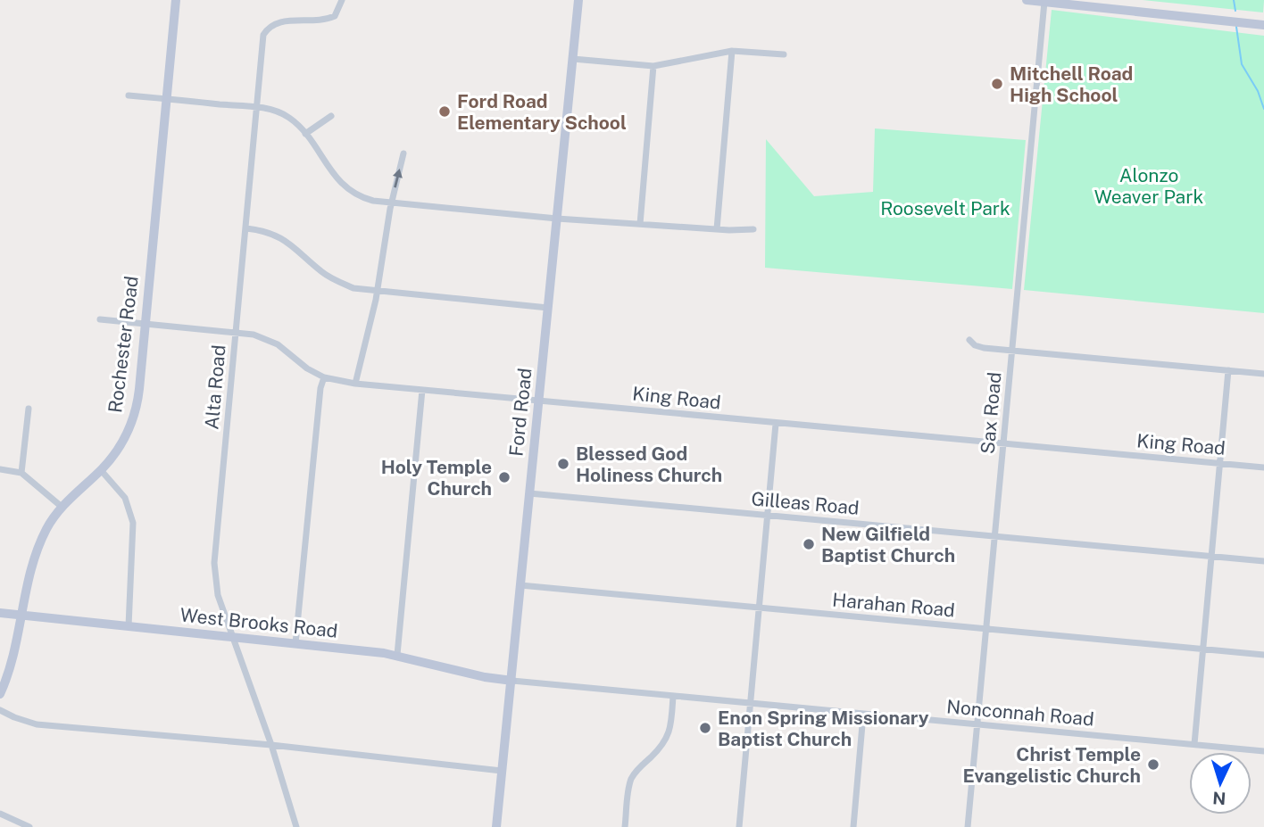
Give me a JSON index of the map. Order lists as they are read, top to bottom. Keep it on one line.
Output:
{"streets":{"street":["Rochester Road","Alta Road","King Road","Ford Road","Sax Road","Gilleas Road","Harahan Road","West Brooks Road","Nonconnah Road"]},"crossings":[["Rochester Road","King Road"],["Rochester Road","West Brooks Road"],["Alta Road","King Road"],["Alta Road","West Brooks Road"],["King Road","Ford Road"],["King Road","Sax Road"],["Ford Road","Gilleas Road"],["Ford Road","Harahan Road"],["Ford Road","West Brooks Road"],["Ford Road","Nonconnah Road"],["Sax Road","Gilleas Road"],["Sax Road","Harahan Road"],["Sax Road","Nonconnah Road"],["West Brooks Road","Nonconnah Road"]],"parks":["Alonzo Weaver Park","Roosevelt Park"],"places":["Mitchell Road High School","Ford Road Elementary School","Blessed God Holiness Church","Holy Temple Church","New Gilfield Baptist Church","Enon Spring Missionary Baptist Church","Christ Temple Evangelistic Church"],"north":"bottom"}
